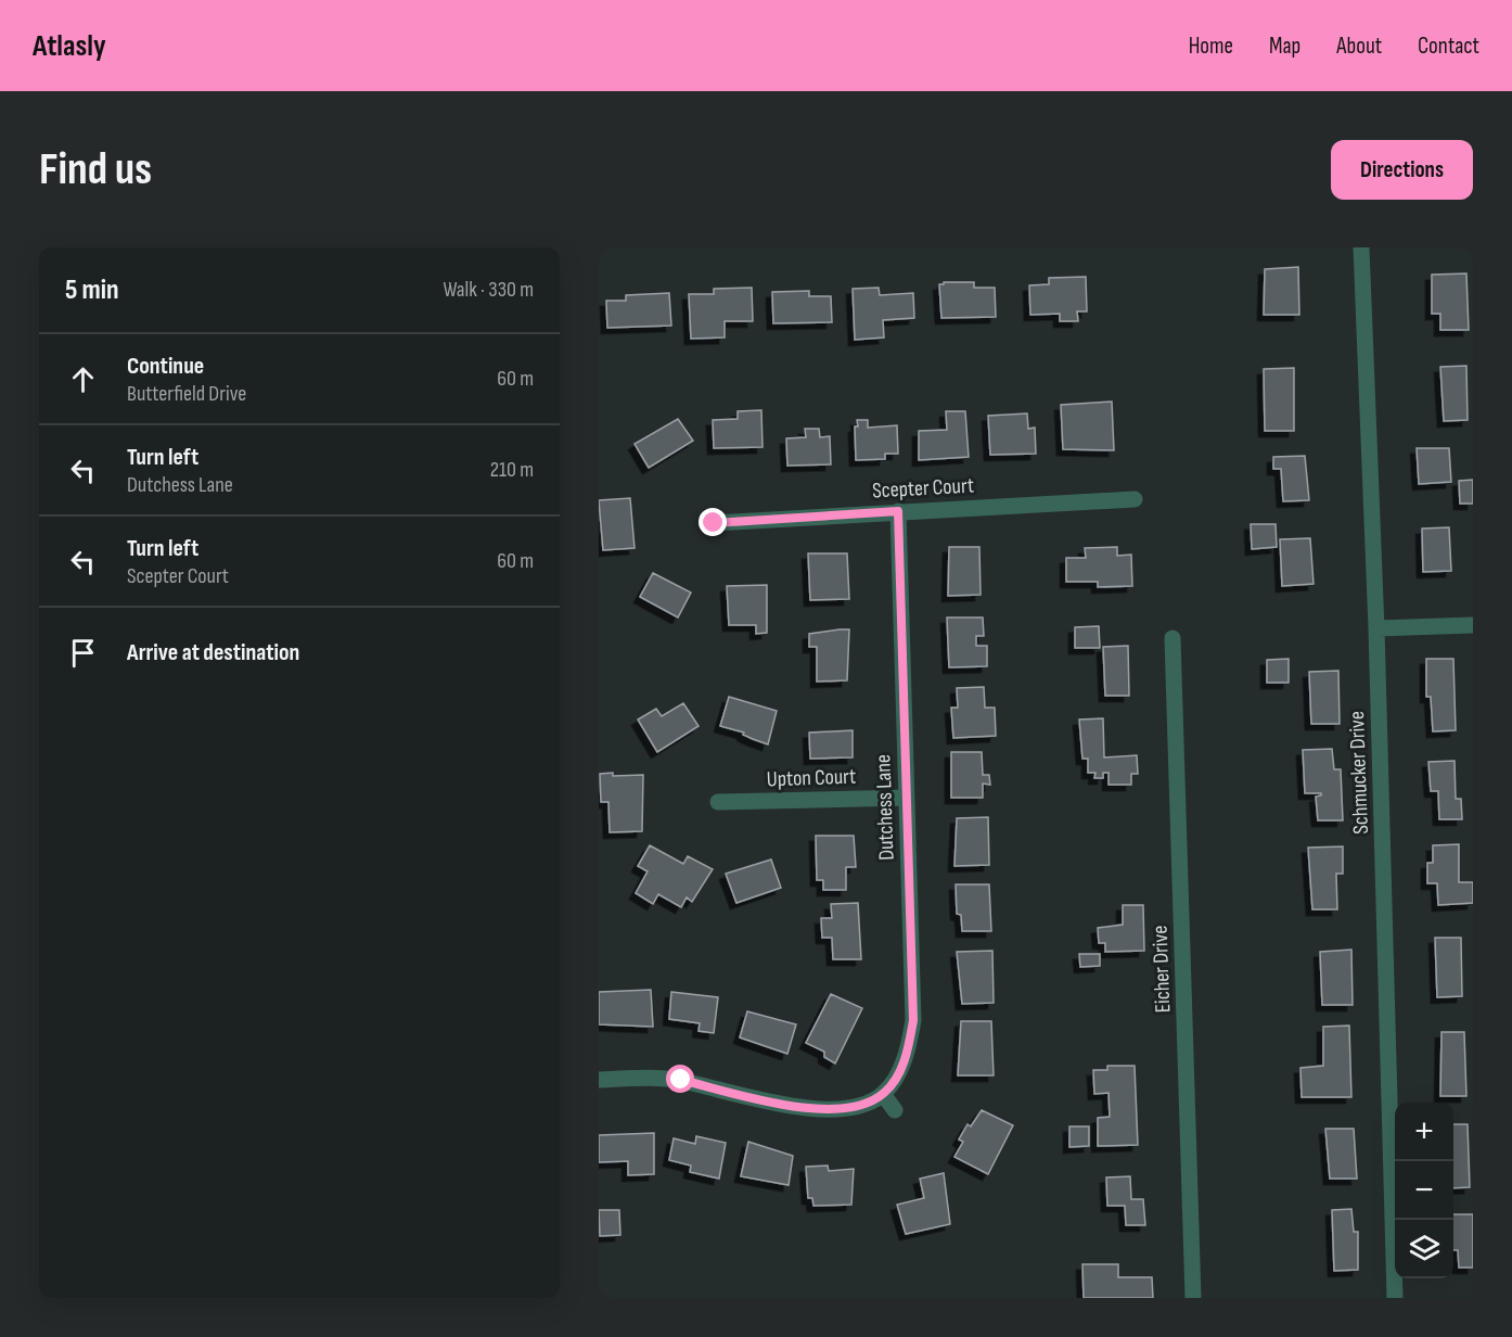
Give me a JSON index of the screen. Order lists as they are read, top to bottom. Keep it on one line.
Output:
{"streets":{"street":["Scepter Court","Schmucker Drive","Upton Court","Dutchess Lane","Eicher Drive"]},"crossings":[["Scepter Court","Dutchess Lane"],["Upton Court","Dutchess Lane"]],"page":{"header":"Atlasly","nav":["Home","Map","About","Contact"],"buttons":"Directions","title":"Find us","heading":["5 min","Walk · 330 m"],"list":[["Continue","Butterfield Drive","60 m"],["Turn left","Dutchess Lane","210 m"],["Turn left","Scepter Court","60 m"],"Arrive at destination"],"map_buttons":["+","−"]}}
